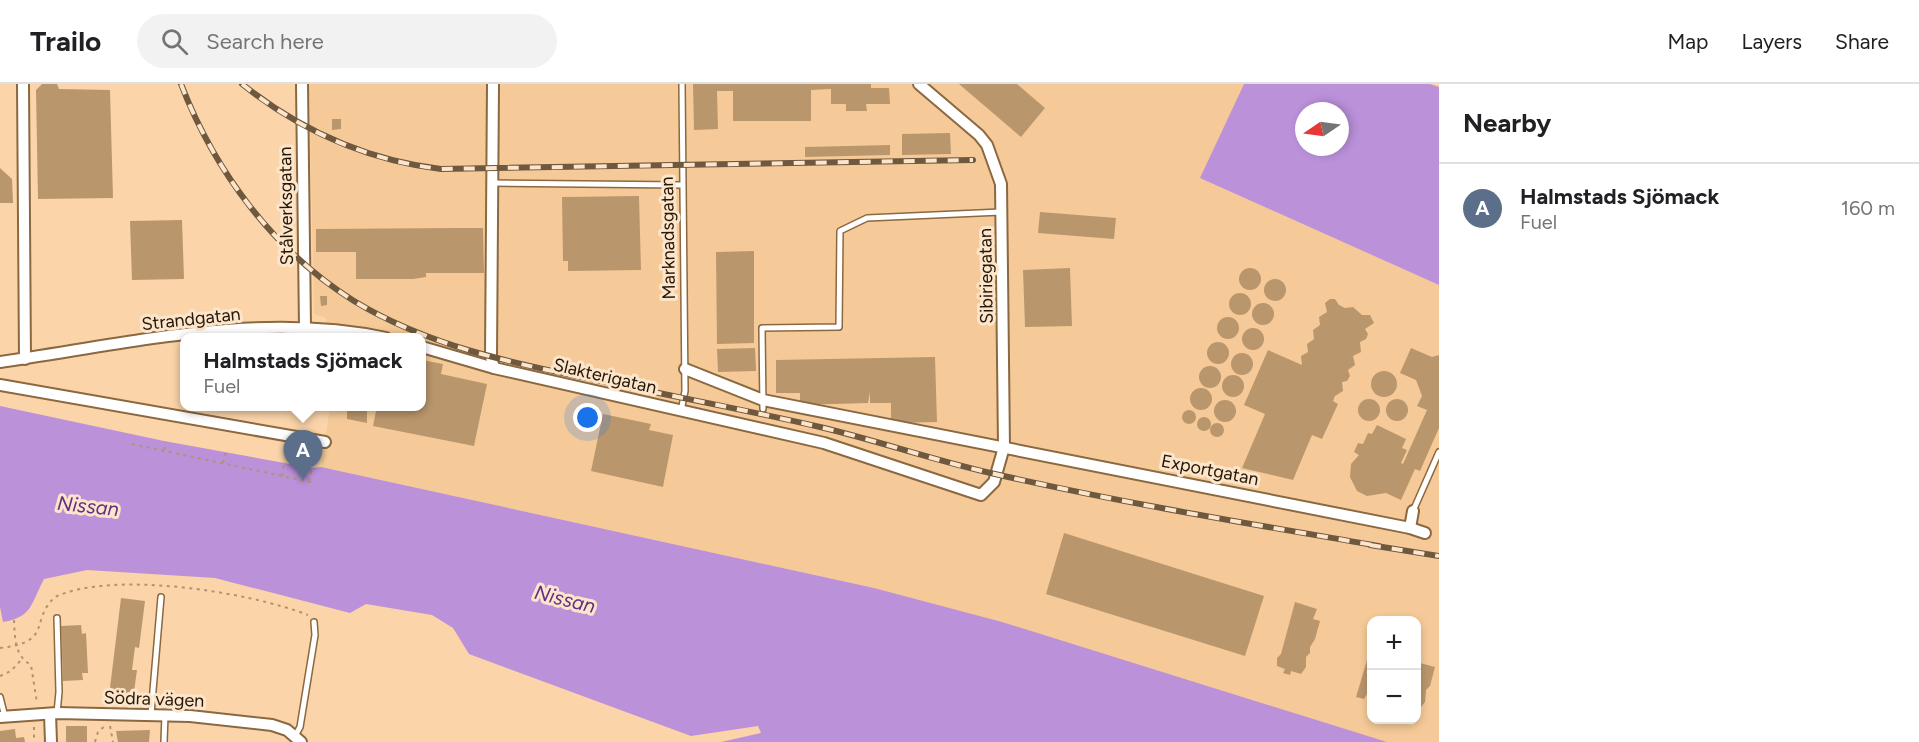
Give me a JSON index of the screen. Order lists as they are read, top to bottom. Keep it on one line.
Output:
{"streets":{"street":["Stålverksgatan","Sibiriegatan","Strandgatan","Slakterigatan","Exportgatan","Södra vägen"],"lane":["Marknadsgatan"]},"crossings":[["Stålverksgatan","Strandgatan"],["Marknadsgatan","Slakterigatan"],["Marknadsgatan","Exportgatan"],["Sibiriegatan","Slakterigatan"],["Sibiriegatan","Exportgatan"]],"water":["Nissan"],"north":"left","page":{"header":"Trailo","search":"Search here","nav":["Map","Layers","Share"],"heading":"Nearby","list":[{"mark":"A","name":"Halmstads Sjömack","note":"Fuel","value":"160 m"}],"popup":["Halmstads Sjömack","Fuel"],"pins":"A","map_buttons":["+","−"]}}
